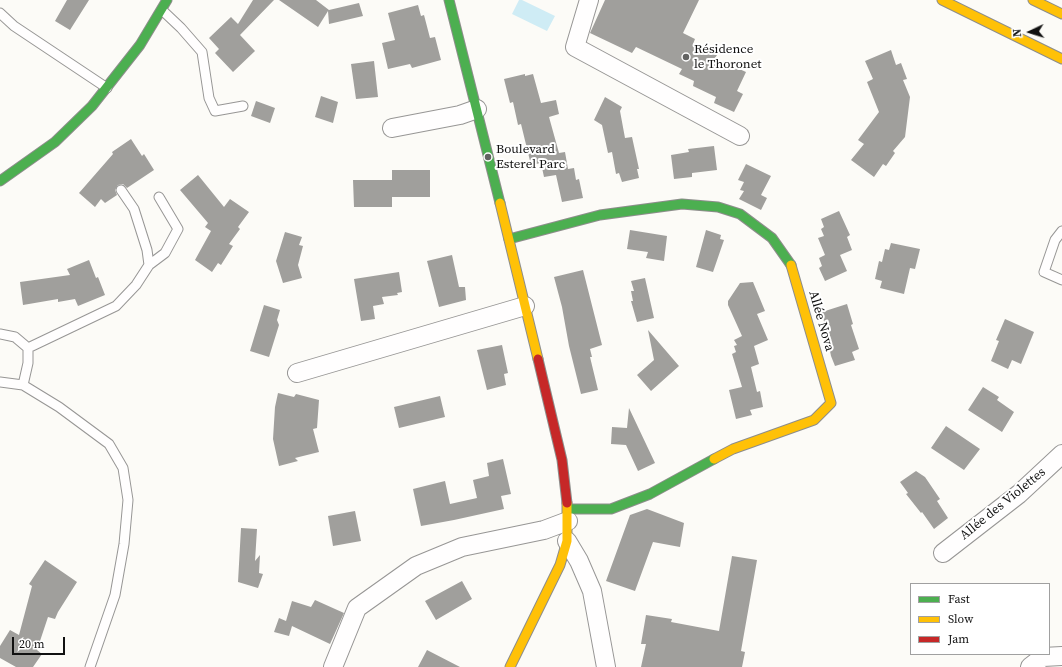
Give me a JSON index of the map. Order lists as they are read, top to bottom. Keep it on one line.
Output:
{"streets":{"street":["Allée Nova","Allée des Violettes"]},"places":["Résidence le Thoronet","Boulevard Esterel Parc"],"legend":["Fast","Slow","Jam"],"scale_bar":"20 m","north":"left"}
